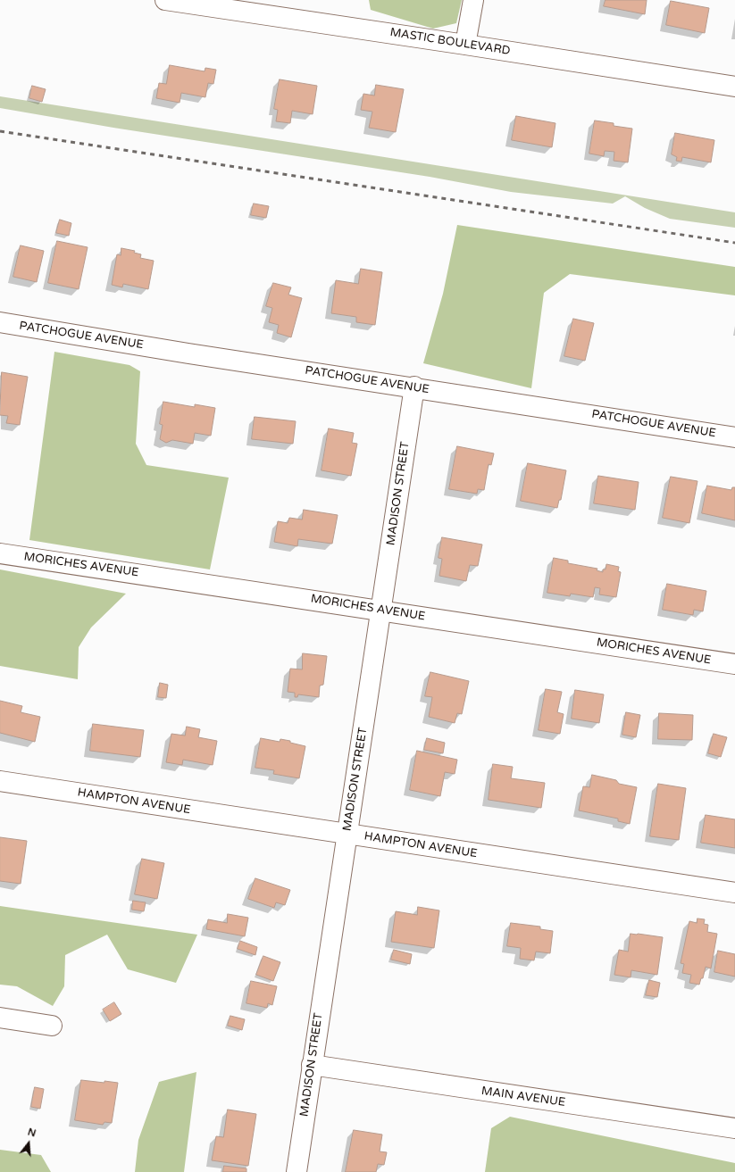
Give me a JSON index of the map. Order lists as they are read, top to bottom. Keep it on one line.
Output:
{"streets":{"street":["MASTIC BOULEVARD","PATCHOGUE AVENUE","MADISON STREET","MORICHES AVENUE","HAMPTON AVENUE","MAIN AVENUE"]},"crossings":[["PATCHOGUE AVENUE","MADISON STREET"],["MADISON STREET","MORICHES AVENUE"],["MADISON STREET","HAMPTON AVENUE"],["MADISON STREET","MAIN AVENUE"]],"north":"top"}
